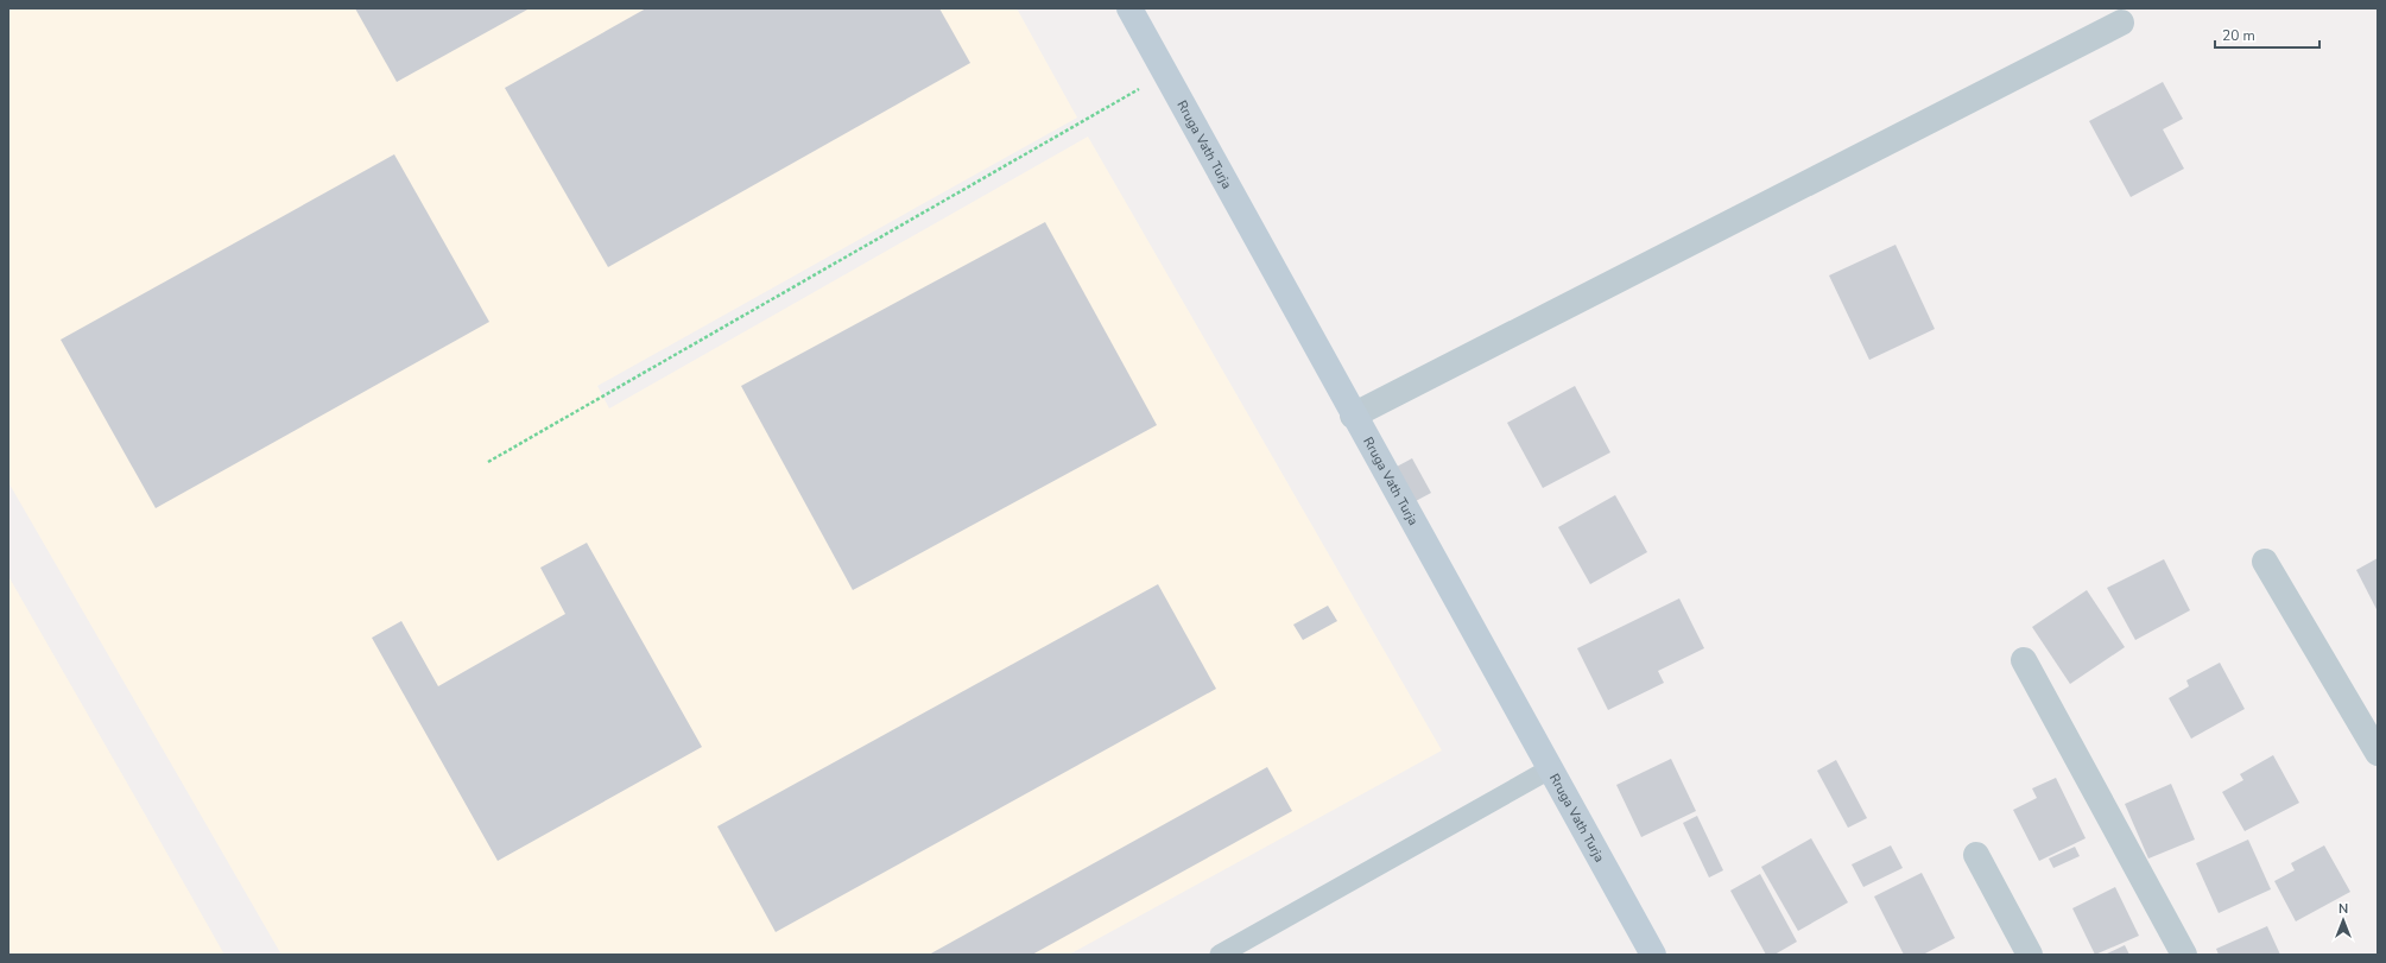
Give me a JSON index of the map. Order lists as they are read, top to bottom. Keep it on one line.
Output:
{"streets":{"street":["Rruga Vath Turja"]},"scale_bar":"20 m","north":"top"}
